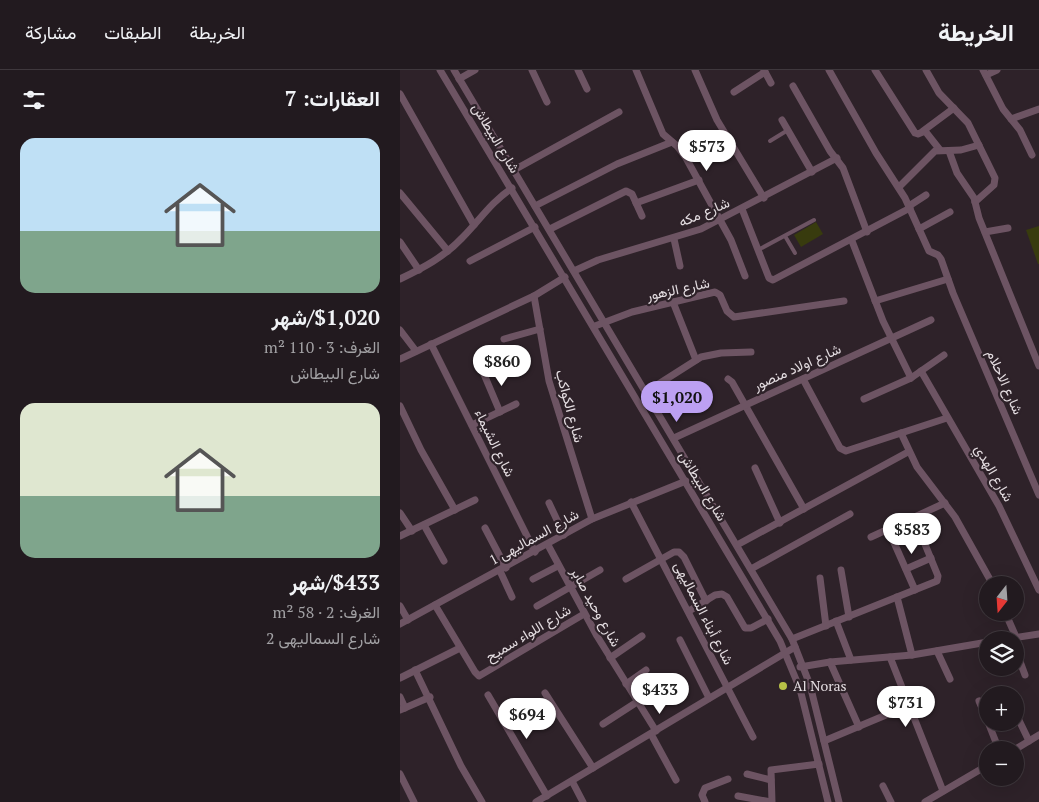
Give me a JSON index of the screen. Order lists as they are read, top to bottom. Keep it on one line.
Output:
{"streets":{"street":["شارع البيطاش","شارع مكه","شارع الزهور","شارع اولاد منصور","شارع الاحلام","شارع الكواكب","شارع الشيماء","شارع الهدي","شارع السماليهى 1","شارع وحيد صابر","شارع أبناء السماليهى","شارع اللواء سميح"]},"crossings":[["شارع البيطاش","شارع مكه"],["شارع البيطاش","شارع الزهور"],["شارع البيطاش","شارع اولاد منصور"],["شارع البيطاش","شارع السماليهى 1"],["شارع الكواكب","شارع السماليهى 1"],["شارع الشيماء","شارع السماليهى 1"],["شارع السماليهى 1","شارع وحيد صابر"],["شارع السماليهى 1","شارع أبناء السماليهى"],["شارع السماليهى 1","شارع اللواء سميح"],["شارع وحيد صابر","شارع اللواء سميح"]],"places":["Al Noras"],"north":"bottom","page":{"header":"الخريطة","nav":["الخريطة","الطبقات","مشاركة"],"heading":"العقارات: 7","price":["$573","$860","$1,020","$583","$433","$731","$694"],"list":[{"name":"$1,020/شهر","note":"الغرف: 3 · 110 m² · شارع البيطاش"},{"name":"$433/شهر","note":"الغرف: 2 · 58 m² · شارع السماليهى 2"}],"map_buttons":["+","−"]}}
